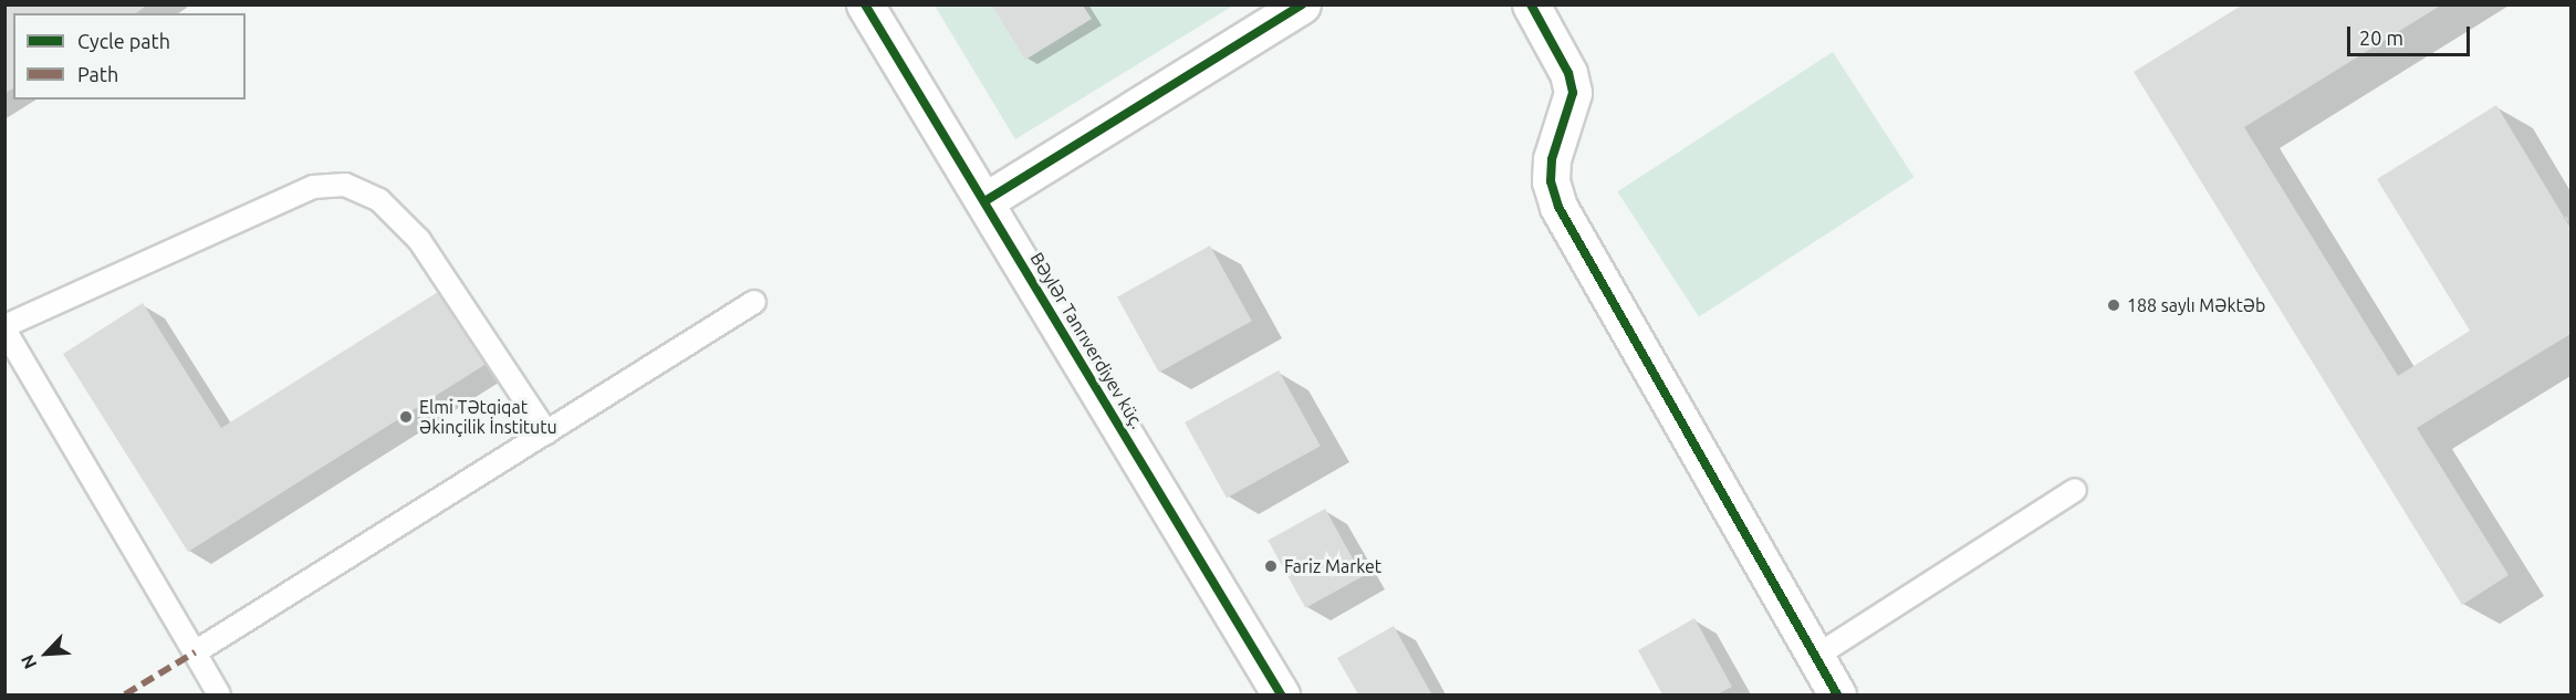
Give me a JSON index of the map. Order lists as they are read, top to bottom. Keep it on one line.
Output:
{"streets":{"street":["Bəylər Tanrıverdiyev küç."]},"places":["188 saylı Məktəb","Elmi Tətqiqat Əkinçilik İnstitutu","Fariz Market"],"legend":["Cycle path","Path"],"scale_bar":"20 m","north":"bottom left"}
